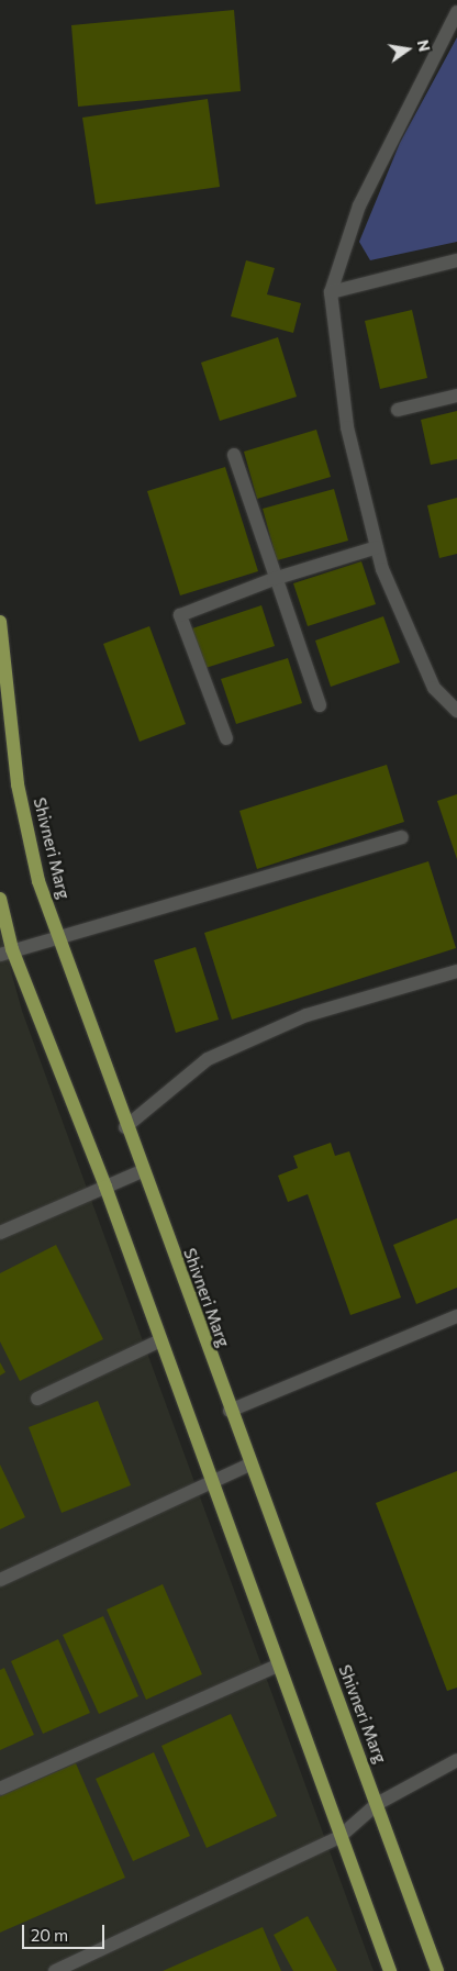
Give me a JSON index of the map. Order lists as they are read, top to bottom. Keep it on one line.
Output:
{"streets":{"main road":["Shivneri Marg"]},"scale_bar":"20 m","north":"right"}
